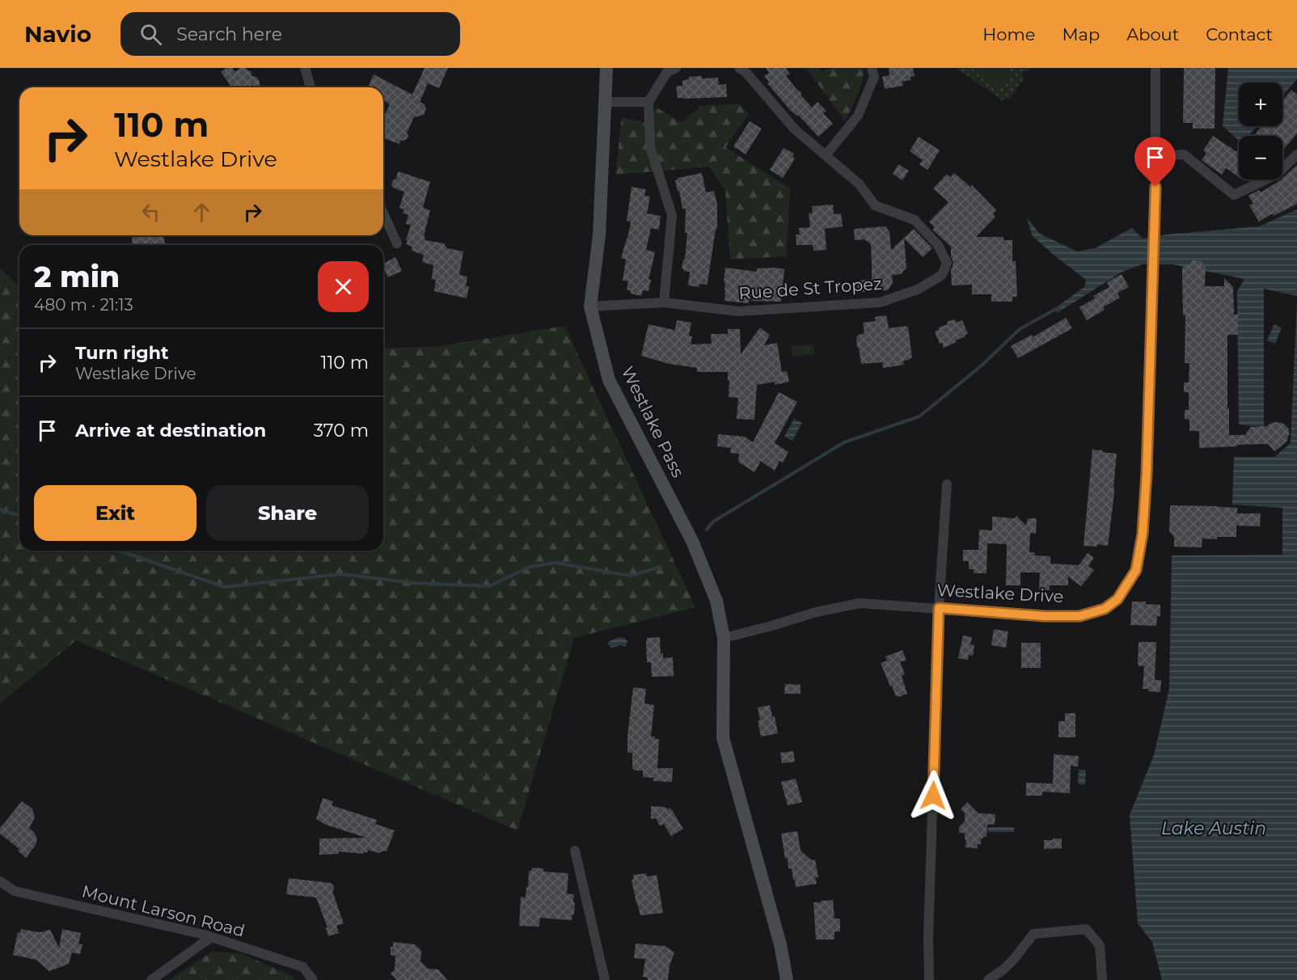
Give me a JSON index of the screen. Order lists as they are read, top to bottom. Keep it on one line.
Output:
{"streets":{"street":["Rue de St Tropez","Westlake Pass","Westlake Drive","Mount Larson Road"]},"crossings":[["Rue de St Tropez","Westlake Pass"],["Westlake Pass","Westlake Drive"]],"water":["Lake Austin"],"page":{"header":"Navio","search":"Search here","nav":["Home","Map","About","Contact"],"map_buttons":["+","−"],"turn":["110 m","Westlake Drive"],"heading":["2 min","480 m · 21:13"],"list":[{"name":"Turn right","note":"Westlake Drive","value":"110 m"},{"name":"Arrive at destination","value":"370 m"}],"buttons":["Exit","Share"]}}
